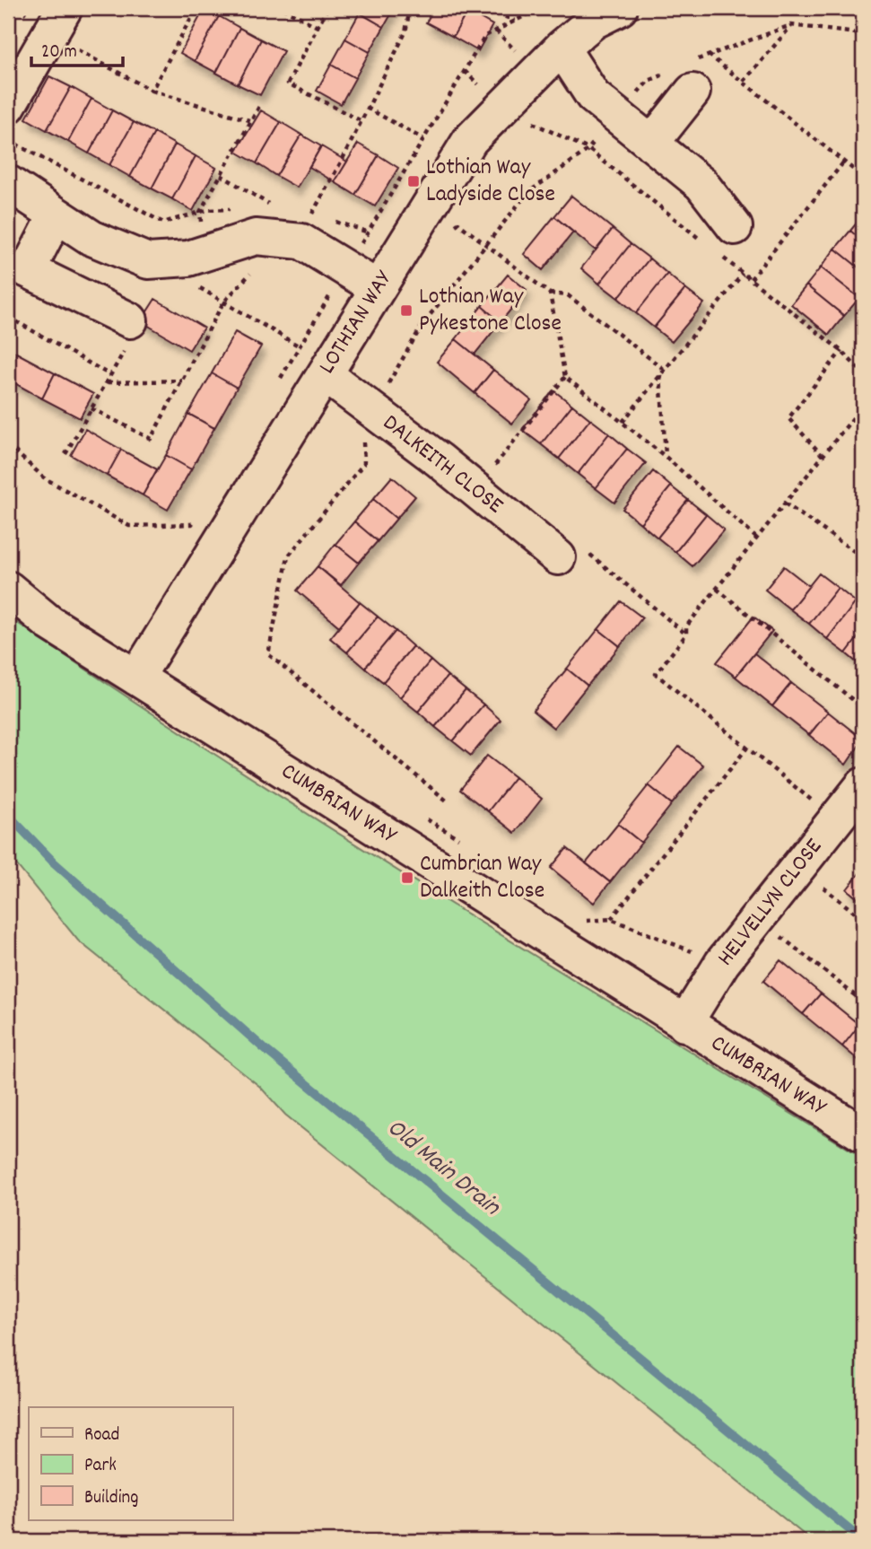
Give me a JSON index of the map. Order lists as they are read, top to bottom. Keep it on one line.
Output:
{"streets":{"street":["LOTHIAN WAY","DALKEITH CLOSE","CUMBRIAN WAY","HELVELLYN CLOSE"]},"crossings":[["LOTHIAN WAY","DALKEITH CLOSE"],["LOTHIAN WAY","CUMBRIAN WAY"],["CUMBRIAN WAY","HELVELLYN CLOSE"]],"water":["Old Main Drain"],"places":{"transit":["Lothian Way Ladyside Close","Lothian Way Pykestone Close","Cumbrian Way Dalkeith Close"]},"legend":["Road","Park","Building"],"scale_bar":"20 m"}
